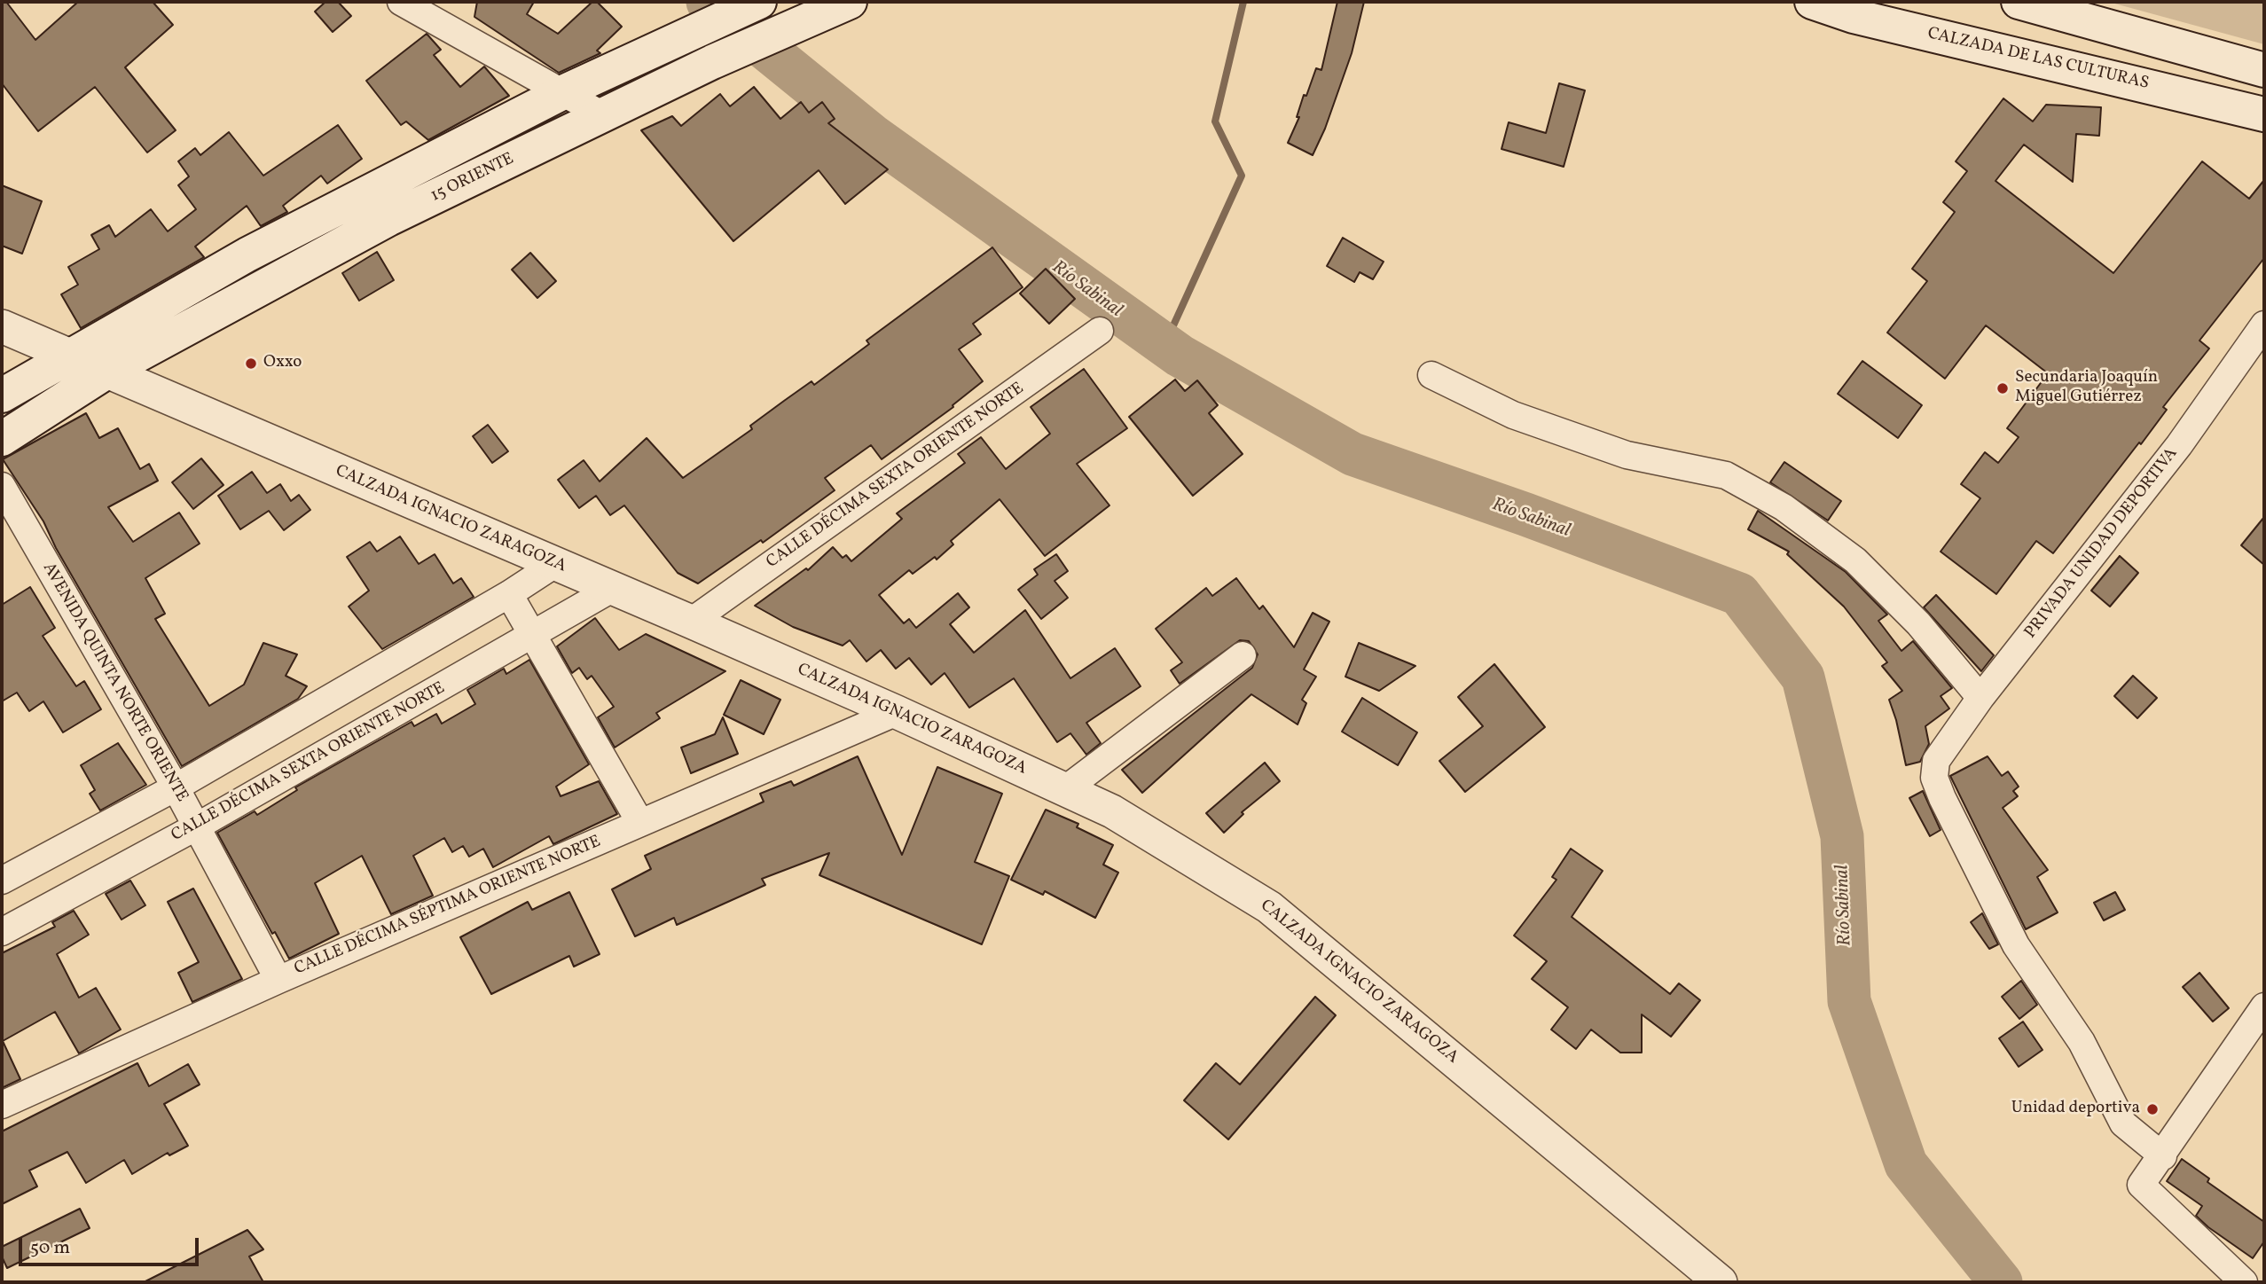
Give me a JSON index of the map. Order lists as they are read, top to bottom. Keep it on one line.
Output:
{"streets":{"main road":["CALZADA DE LAS CULTURAS","15 ORIENTE"],"street":["CALLE DÉCIMA SEXTA ORIENTE NORTE","CALZADA IGNACIO ZARAGOZA","PRIVADA UNIDAD DEPORTIVA","AVENIDA QUINTA NORTE ORIENTE","CALLE DÉCIMA SÉPTIMA ORIENTE NORTE"]},"crossings":[["15 ORIENTE","CALZADA IGNACIO ZARAGOZA"],["CALLE DÉCIMA SEXTA ORIENTE NORTE","CALZADA IGNACIO ZARAGOZA"],["CALLE DÉCIMA SEXTA ORIENTE NORTE","AVENIDA QUINTA NORTE ORIENTE"],["CALZADA IGNACIO ZARAGOZA","CALLE DÉCIMA SÉPTIMA ORIENTE NORTE"],["AVENIDA QUINTA NORTE ORIENTE","CALLE DÉCIMA SÉPTIMA ORIENTE NORTE"]],"water":["Río Sabinal"],"places":["Oxxo","Secundaria Joaquín Miguel Gutiérrez","Unidad deportiva"],"scale_bar":"50 m"}
